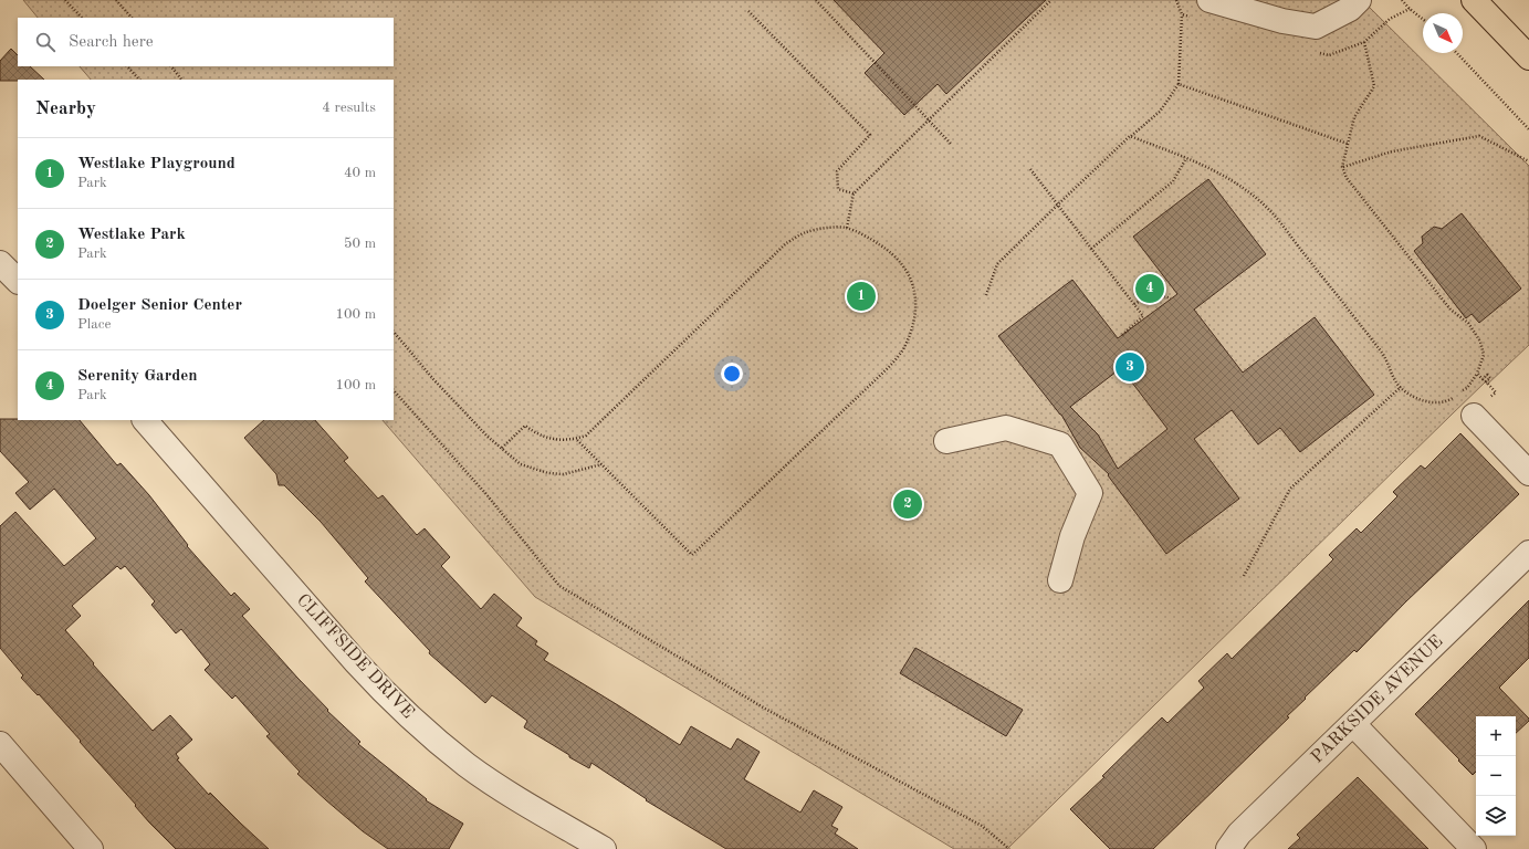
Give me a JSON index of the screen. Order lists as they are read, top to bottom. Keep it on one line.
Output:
{"streets":{"street":["CLIFFSIDE DRIVE","PARKSIDE AVENUE"]},"north":"bottom right","page":{"search":"Search here","heading":["Nearby","4 results"],"list":[{"mark":"1","name":"Westlake Playground","note":"Park","value":"40 m"},{"mark":"2","name":"Westlake Park","note":"Park","value":"50 m"},{"mark":"3","name":"Doelger Senior Center","note":"Place","value":"100 m"},{"mark":"4","name":"Serenity Garden","note":"Park","value":"100 m"}],"pins":["4","1","3","2"],"map_buttons":["+","−"]}}
